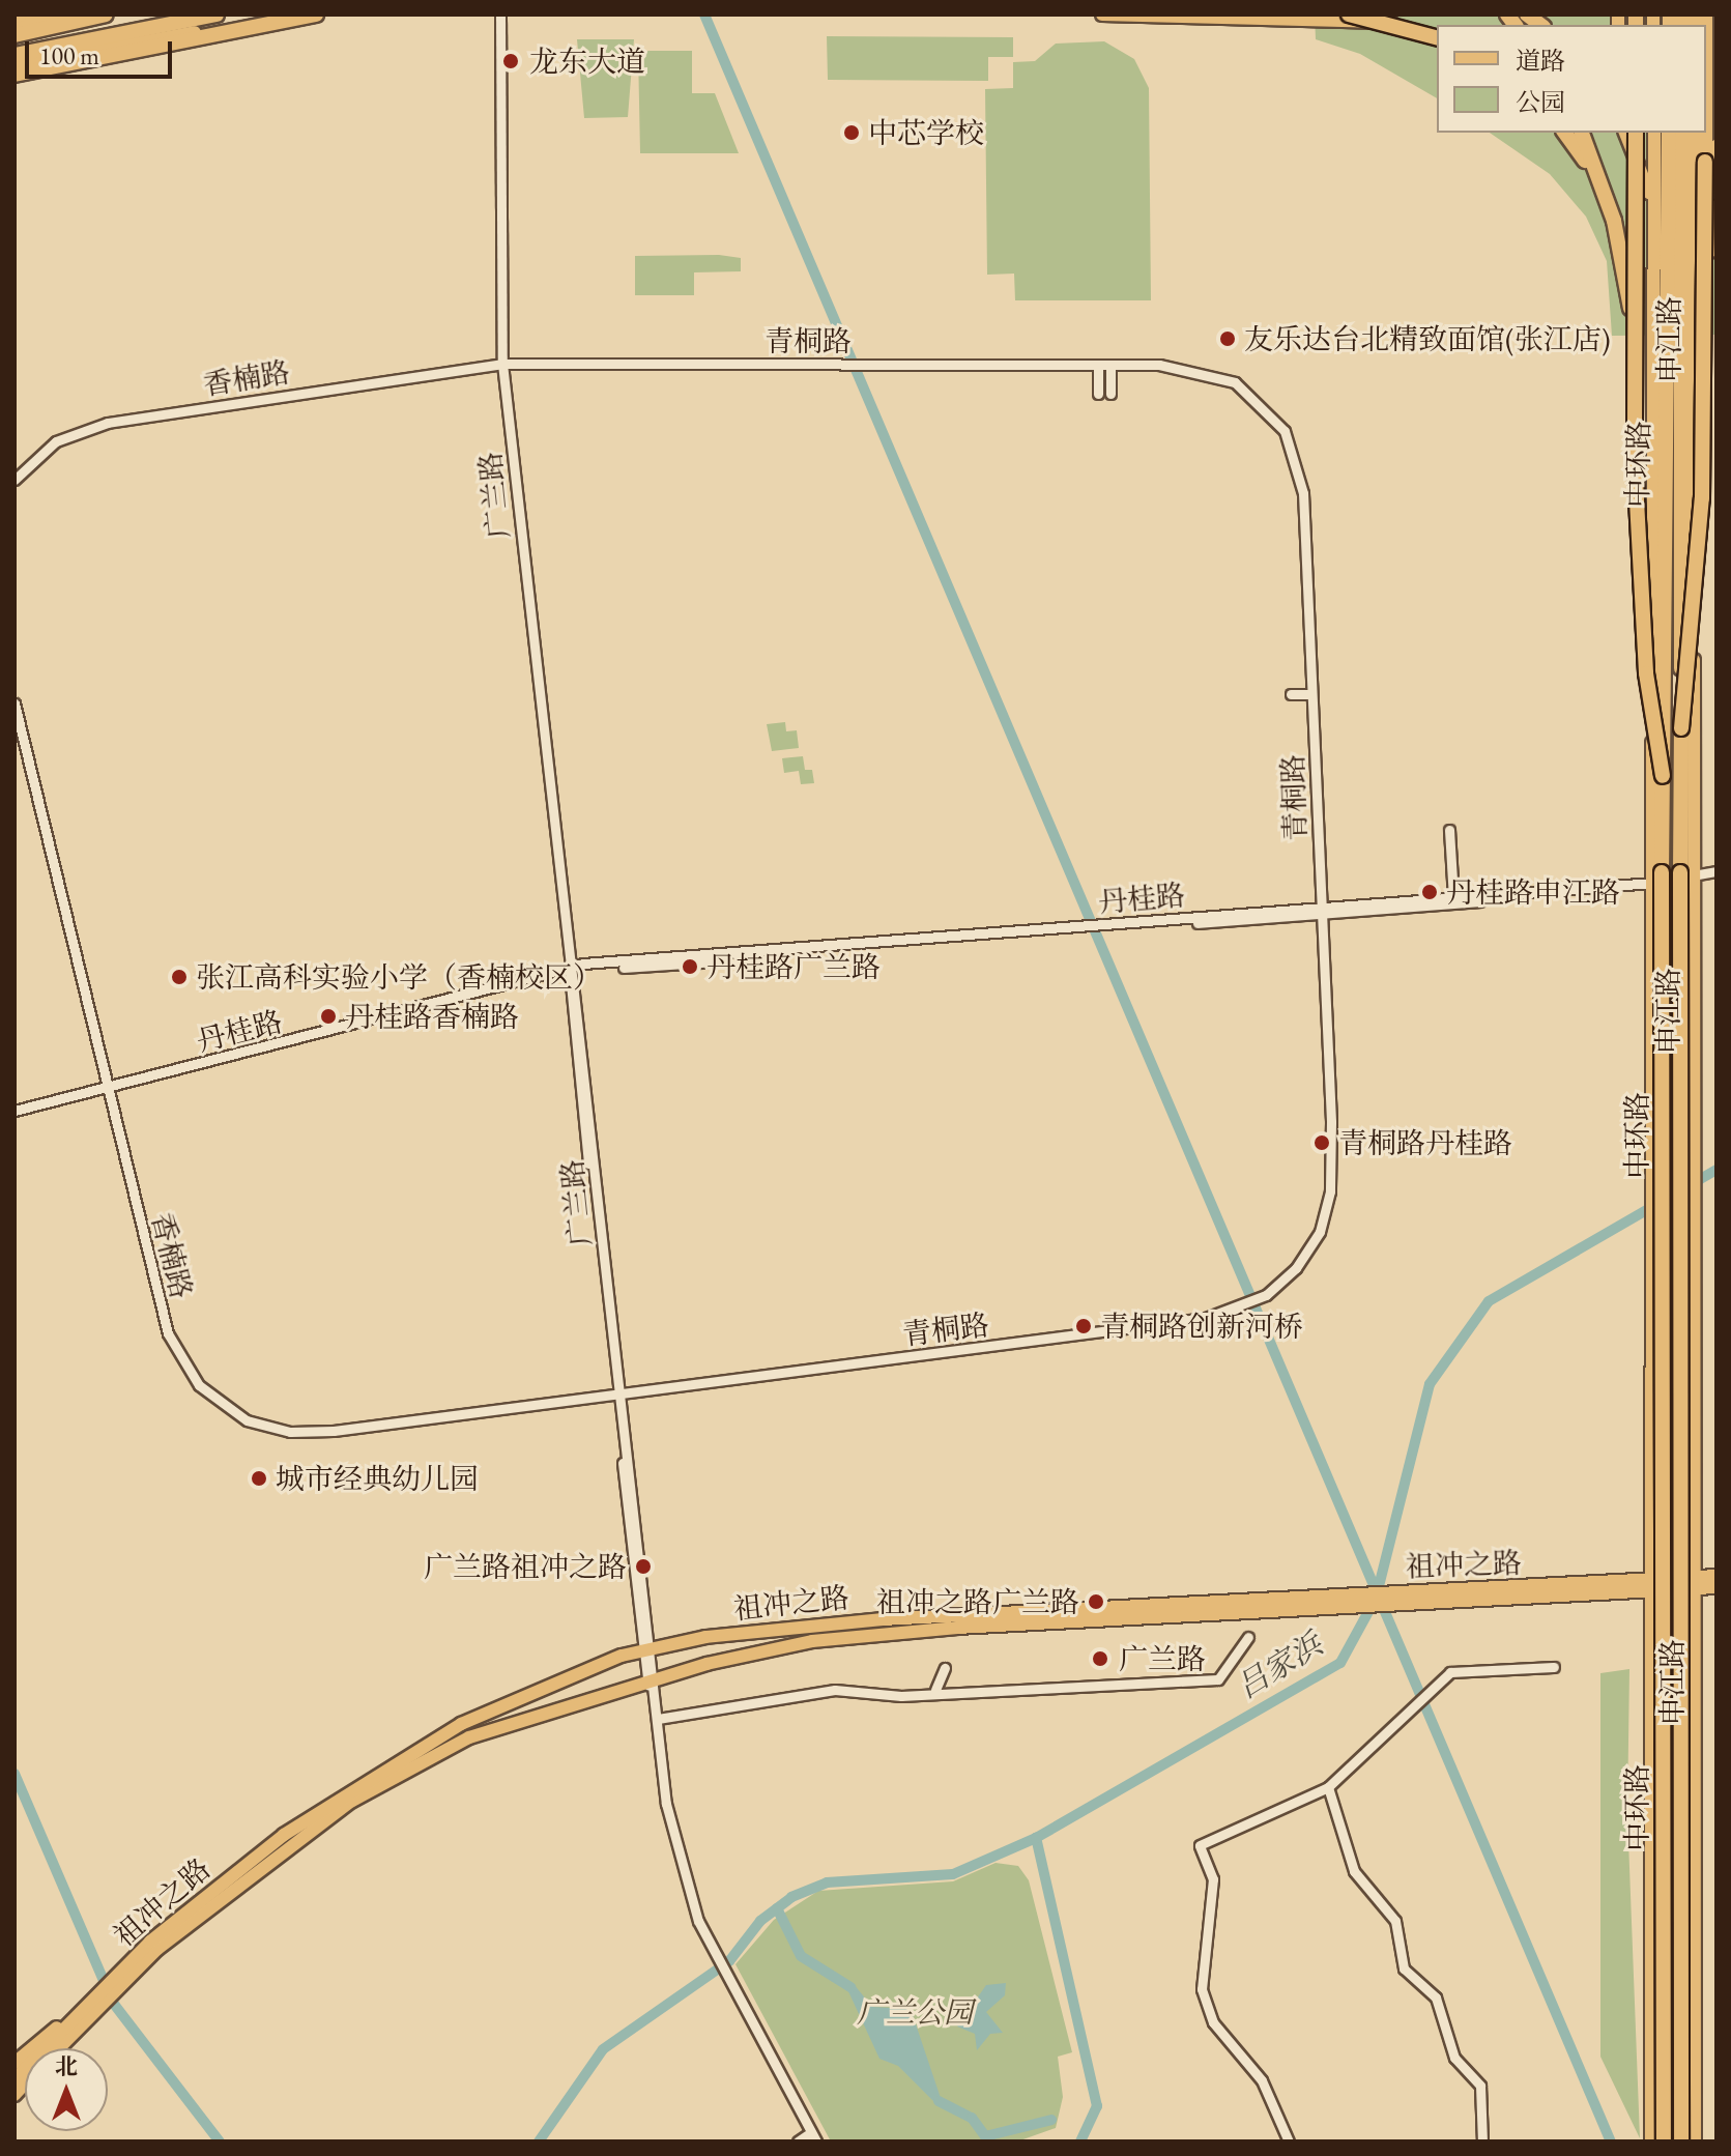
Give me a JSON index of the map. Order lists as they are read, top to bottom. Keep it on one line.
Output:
{"streets":{"highway":["中环路"],"main road":["申江路","祖冲之路"],"street":["青桐路","香楠路","广兰路","丹桂路"]},"crossings":[["申江路","中环路"],["申江路","丹桂路"],["申江路","祖冲之路"],["青桐路","香楠路"],["青桐路","广兰路"],["青桐路","丹桂路"],["香楠路","广兰路"],["香楠路","丹桂路"],["中环路","丹桂路"],["广兰路","丹桂路"],["广兰路","祖冲之路"]],"water":["吕家浜"],"parks":["广兰公园"],"places":["龙东大道","中芯学校","友乐达台北精致面馆(张江店)","丹桂路申江路","丹桂路广兰路","张江高科实验小学（香楠校区）","丹桂路香楠路","青桐路丹桂路","青桐路创新河桥","城市经典幼儿园","广兰路祖冲之路","祖冲之路广兰路","广兰路"],"legend":["道路","公园"],"scale_bar":"100 m","north":"top"}
